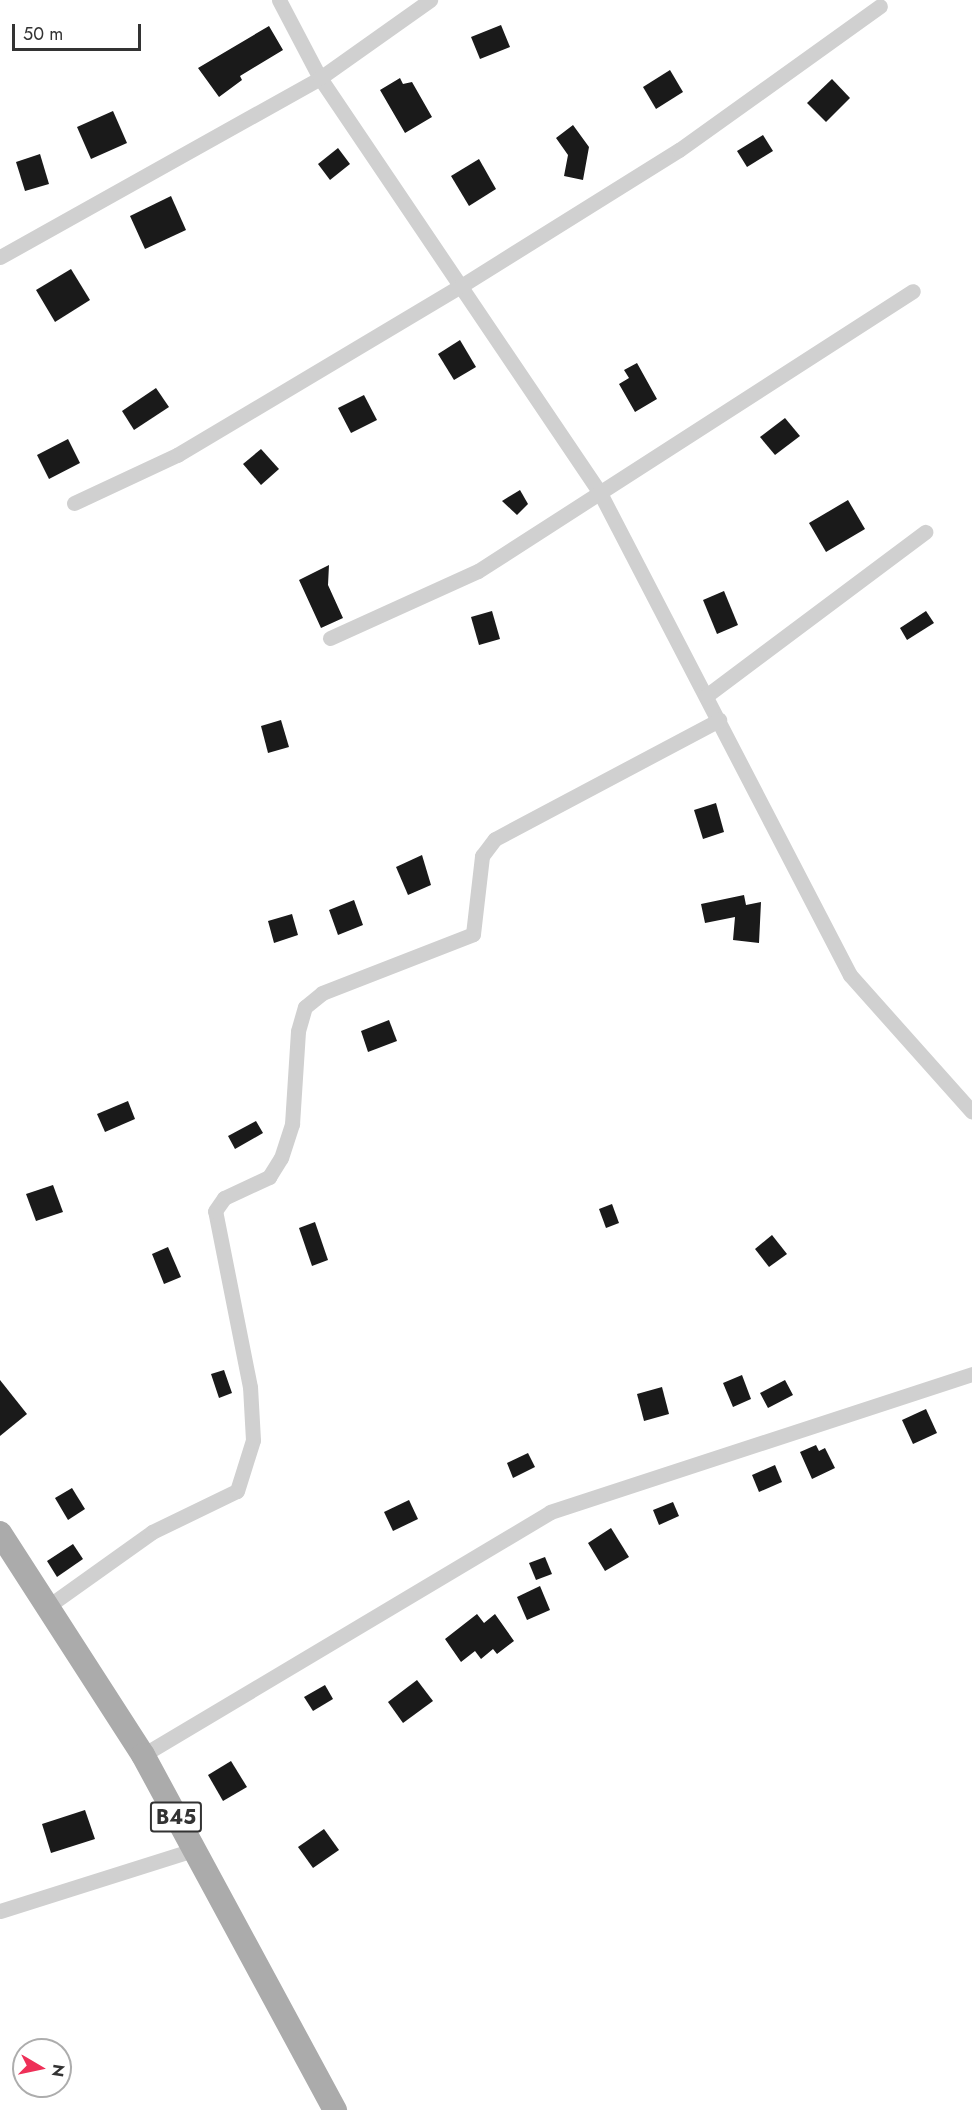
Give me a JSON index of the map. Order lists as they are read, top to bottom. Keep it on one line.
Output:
{"streets":{"main road":["B45"]},"scale_bar":"50 m","north":"right"}
